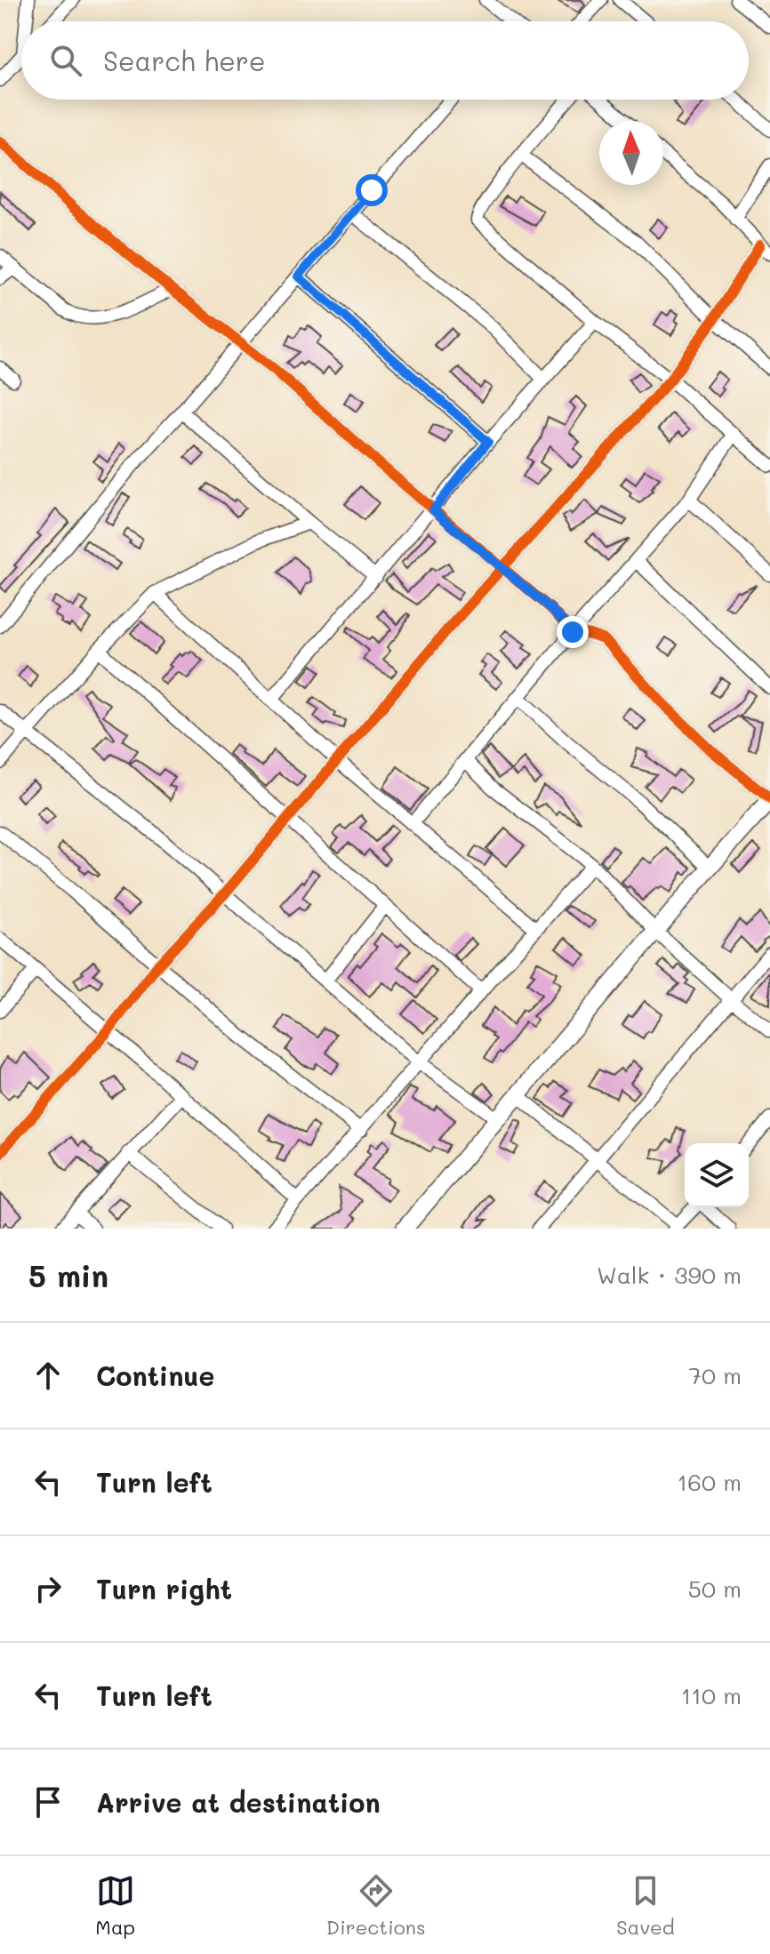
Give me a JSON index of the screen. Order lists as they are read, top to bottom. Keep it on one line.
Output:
{"north":"top","page":{"search":"Search here","heading":["5 min","Walk · 390 m"],"list":[["Continue","70 m"],["Turn left","160 m"],["Turn right","50 m"],["Turn left","110 m"],"Arrive at destination"],"nav":["Map","Directions","Saved"]}}
